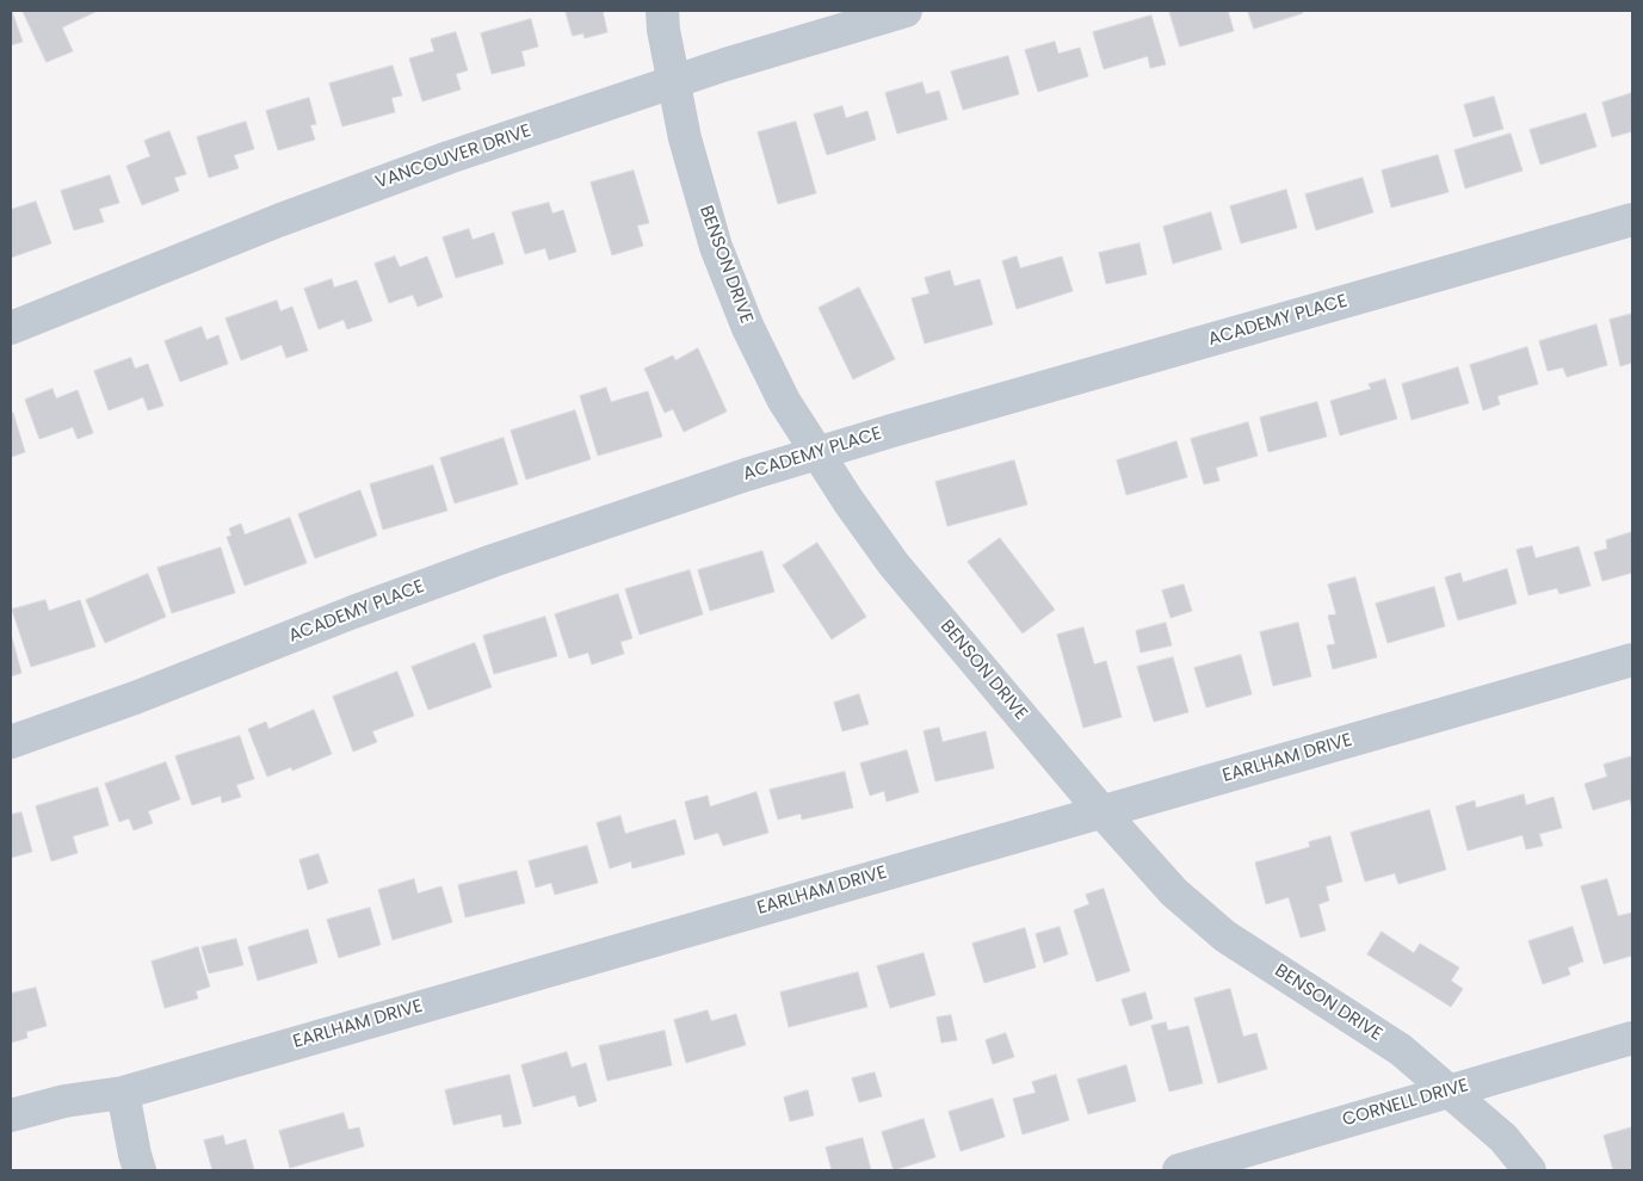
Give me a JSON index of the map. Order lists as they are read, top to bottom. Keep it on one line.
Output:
{"streets":{"street":["VANCOUVER DRIVE","BENSON DRIVE","ACADEMY PLACE","EARLHAM DRIVE","CORNELL DRIVE"]},"crossings":[["VANCOUVER DRIVE","BENSON DRIVE"],["BENSON DRIVE","ACADEMY PLACE"],["BENSON DRIVE","EARLHAM DRIVE"],["BENSON DRIVE","CORNELL DRIVE"]]}
